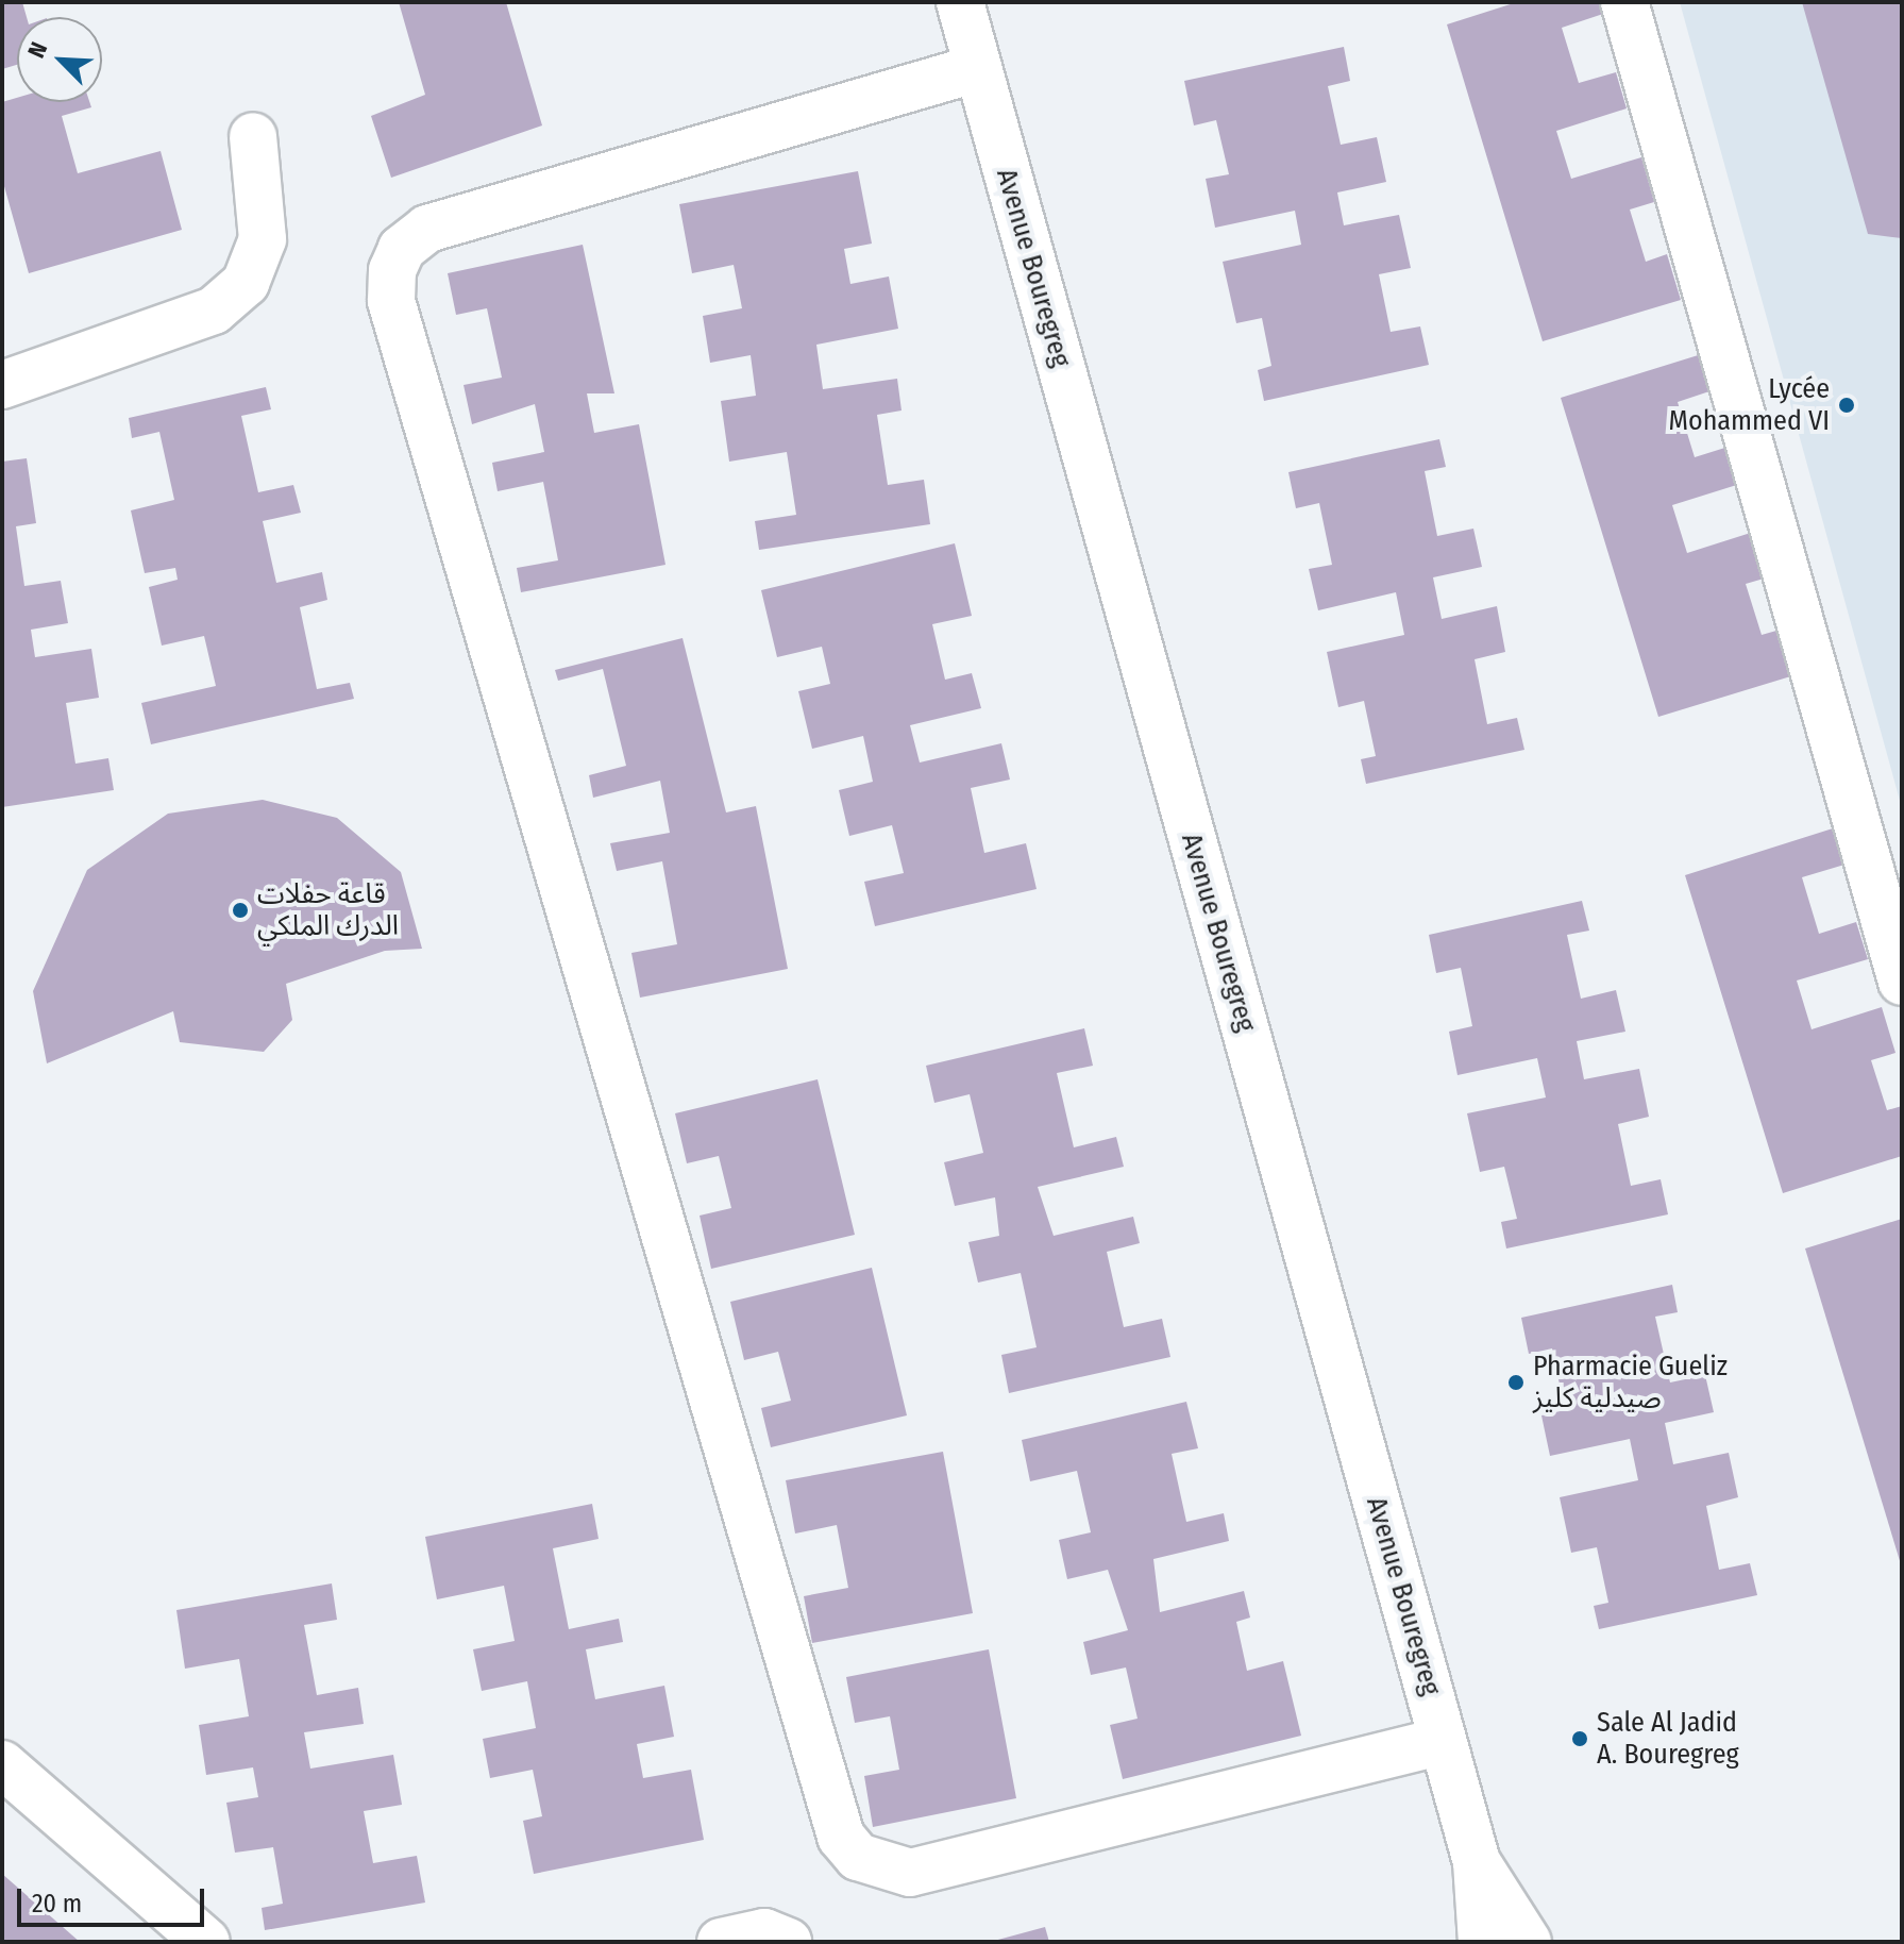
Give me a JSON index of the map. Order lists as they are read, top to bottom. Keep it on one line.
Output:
{"streets":{"street":["Avenue Bouregreg"]},"places":["Lycée Mohammed VI","قاعة حفلات الدرك الملكي","Pharmacie Gueliz صيدلية كليز","Sale Al Jadid A. Bouregreg"],"scale_bar":"20 m","north":"top left"}
